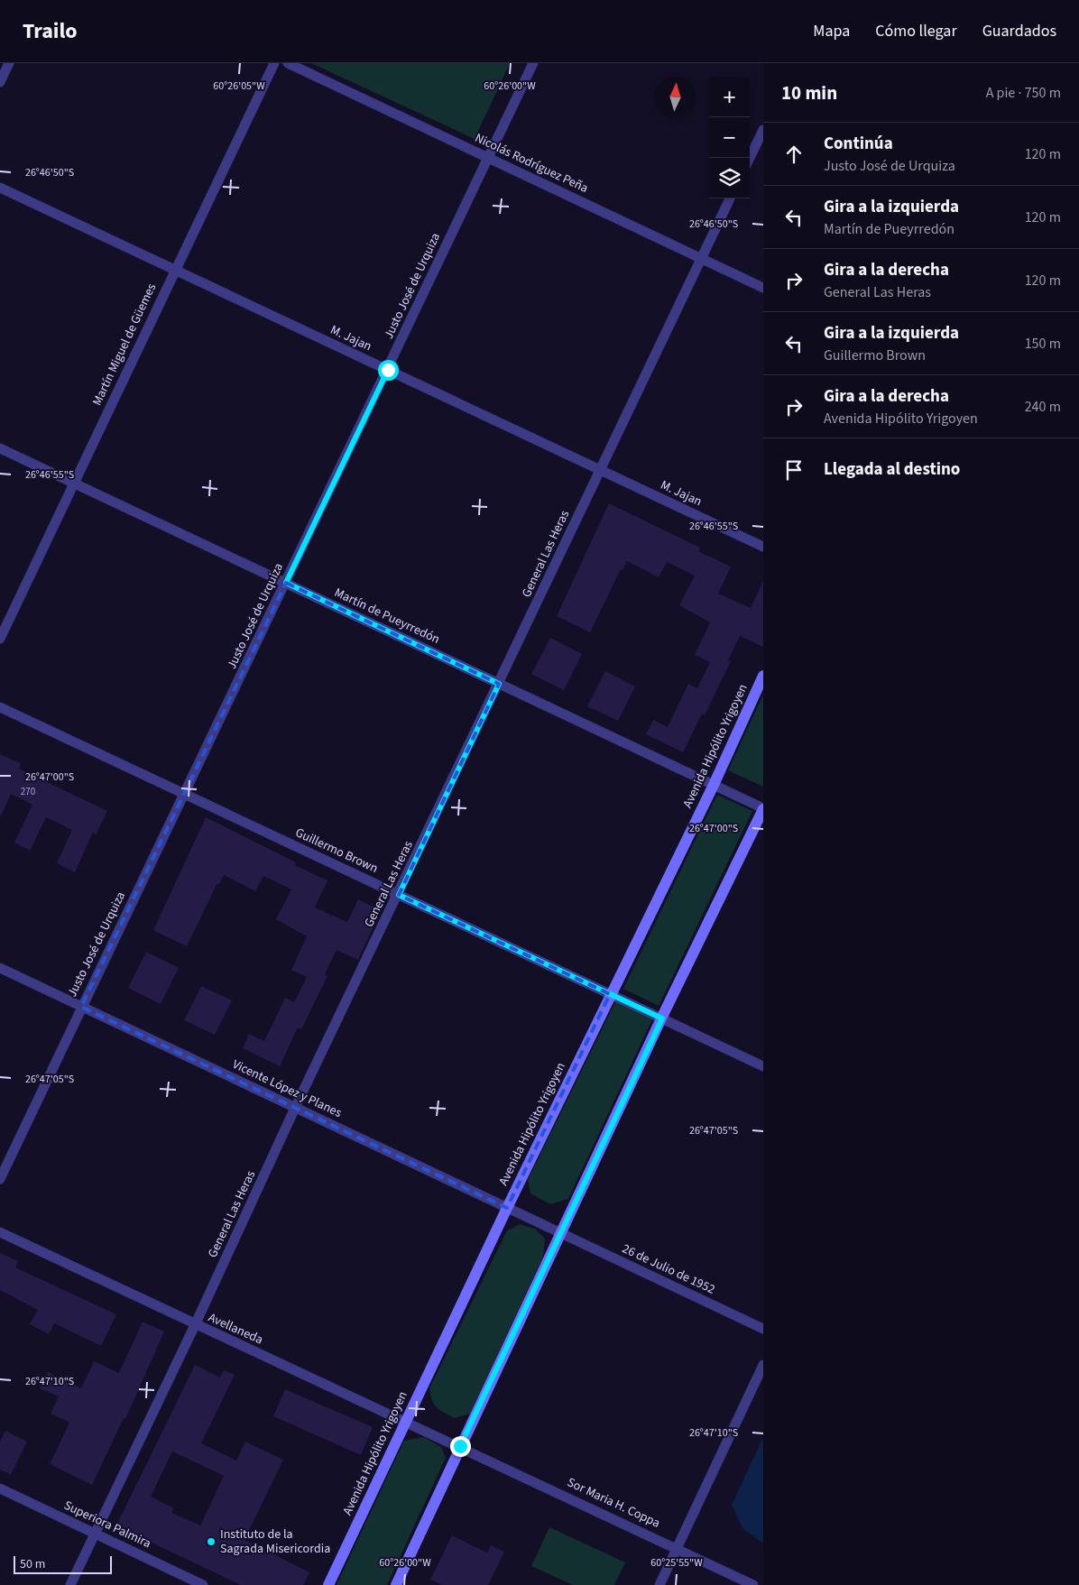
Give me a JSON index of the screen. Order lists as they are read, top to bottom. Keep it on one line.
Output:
{"streets":{"main road":["Avenida Hipólito Yrigoyen"],"street":["Nicolás Rodríguez Peña","Justo José de Urquiza","M. Jajan","Martín Miguel de Güemes","General Las Heras","Martín de Pueyrredón","Guillermo Brown","Vicente López y Planes","26 de Julio de 1952","Avellaneda","Sor Maria H. Coppa","Superiora Palmira"]},"crossings":[["Nicolás Rodríguez Peña","Justo José de Urquiza"],["Nicolás Rodríguez Peña","General Las Heras"],["Justo José de Urquiza","M. Jajan"],["Justo José de Urquiza","Martín de Pueyrredón"],["Justo José de Urquiza","Guillermo Brown"],["Justo José de Urquiza","Vicente López y Planes"],["M. Jajan","Martín Miguel de Güemes"],["M. Jajan","General Las Heras"],["Martín Miguel de Güemes","Martín de Pueyrredón"],["General Las Heras","Martín de Pueyrredón"],["General Las Heras","Guillermo Brown"],["General Las Heras","Vicente López y Planes"],["General Las Heras","Avellaneda"],["General Las Heras","Superiora Palmira"],["Martín de Pueyrredón","Avenida Hipólito Yrigoyen"],["Avenida Hipólito Yrigoyen","Guillermo Brown"],["Avenida Hipólito Yrigoyen","Vicente López y Planes"],["Avenida Hipólito Yrigoyen","Avellaneda"],["Vicente López y Planes","26 de Julio de 1952"],["Avellaneda","Sor Maria H. Coppa"]],"places":["Instituto de la Sagrada Misericordia"],"house_numbers":["270"],"scale_bar":"50 m","north":"top","page":{"header":"Trailo","nav":["Mapa","Cómo llegar","Guardados"],"heading":["10 min","A pie · 750 m"],"map_buttons":["+","−"],"list":[["Continúa","Justo José de Urquiza","120 m"],["Gira a la izquierda","Martín de Pueyrredón","120 m"],["Gira a la derecha","General Las Heras","120 m"],["Gira a la izquierda","Guillermo Brown","150 m"],["Gira a la derecha","Avenida Hipólito Yrigoyen","240 m"],"Llegada al destino"],"scale":"50 m"},"coordinates":["60°26'05\"W","60°26'00\"W","26°46'50\"S","26°46'55\"S","26°47'00\"S","26°47'05\"S","26°47'10\"S","60°25'55\"W"]}
